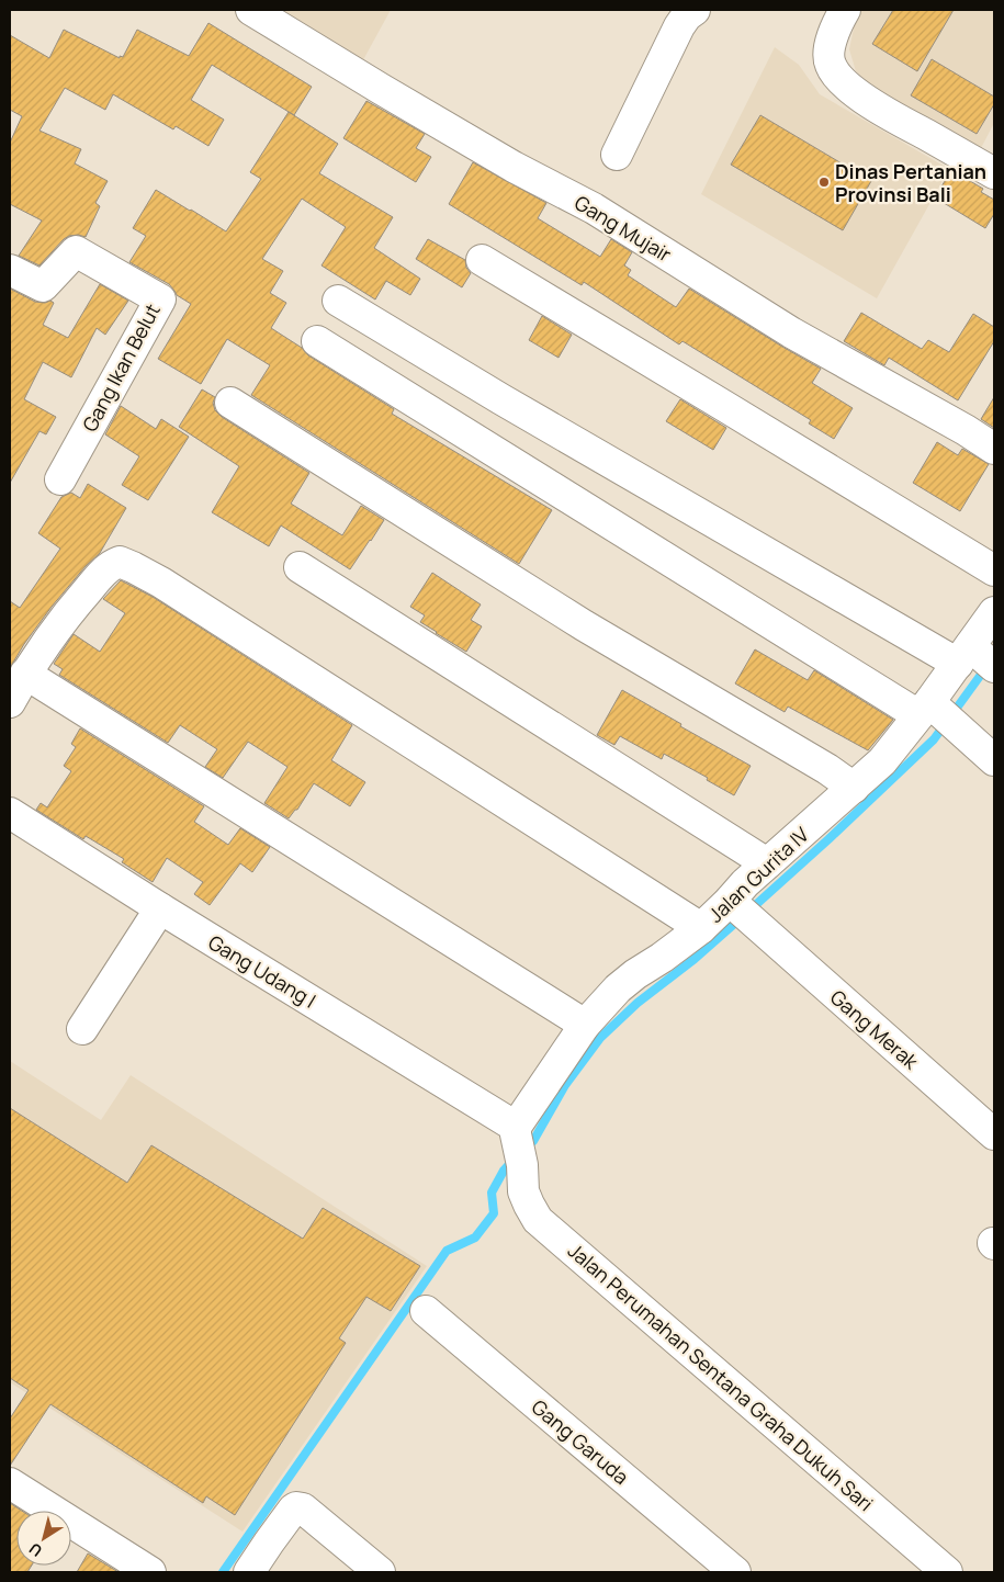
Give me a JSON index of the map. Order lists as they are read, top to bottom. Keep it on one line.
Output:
{"streets":{"street":["Gang Mujair","Gang Ikan Belut","Jalan Gurita IV","Gang Udang I","Gang Merak","Jalan Perumahan Sentana Graha Dukuh Sari","Gang Garuda"]},"crossings":[["Jalan Gurita IV","Gang Udang I"],["Jalan Gurita IV","Gang Merak"],["Jalan Gurita IV","Jalan Perumahan Sentana Graha Dukuh Sari"],["Gang Udang I","Jalan Perumahan Sentana Graha Dukuh Sari"]],"places":["Dinas Pertanian Provinsi Bali"],"north":"bottom left"}
